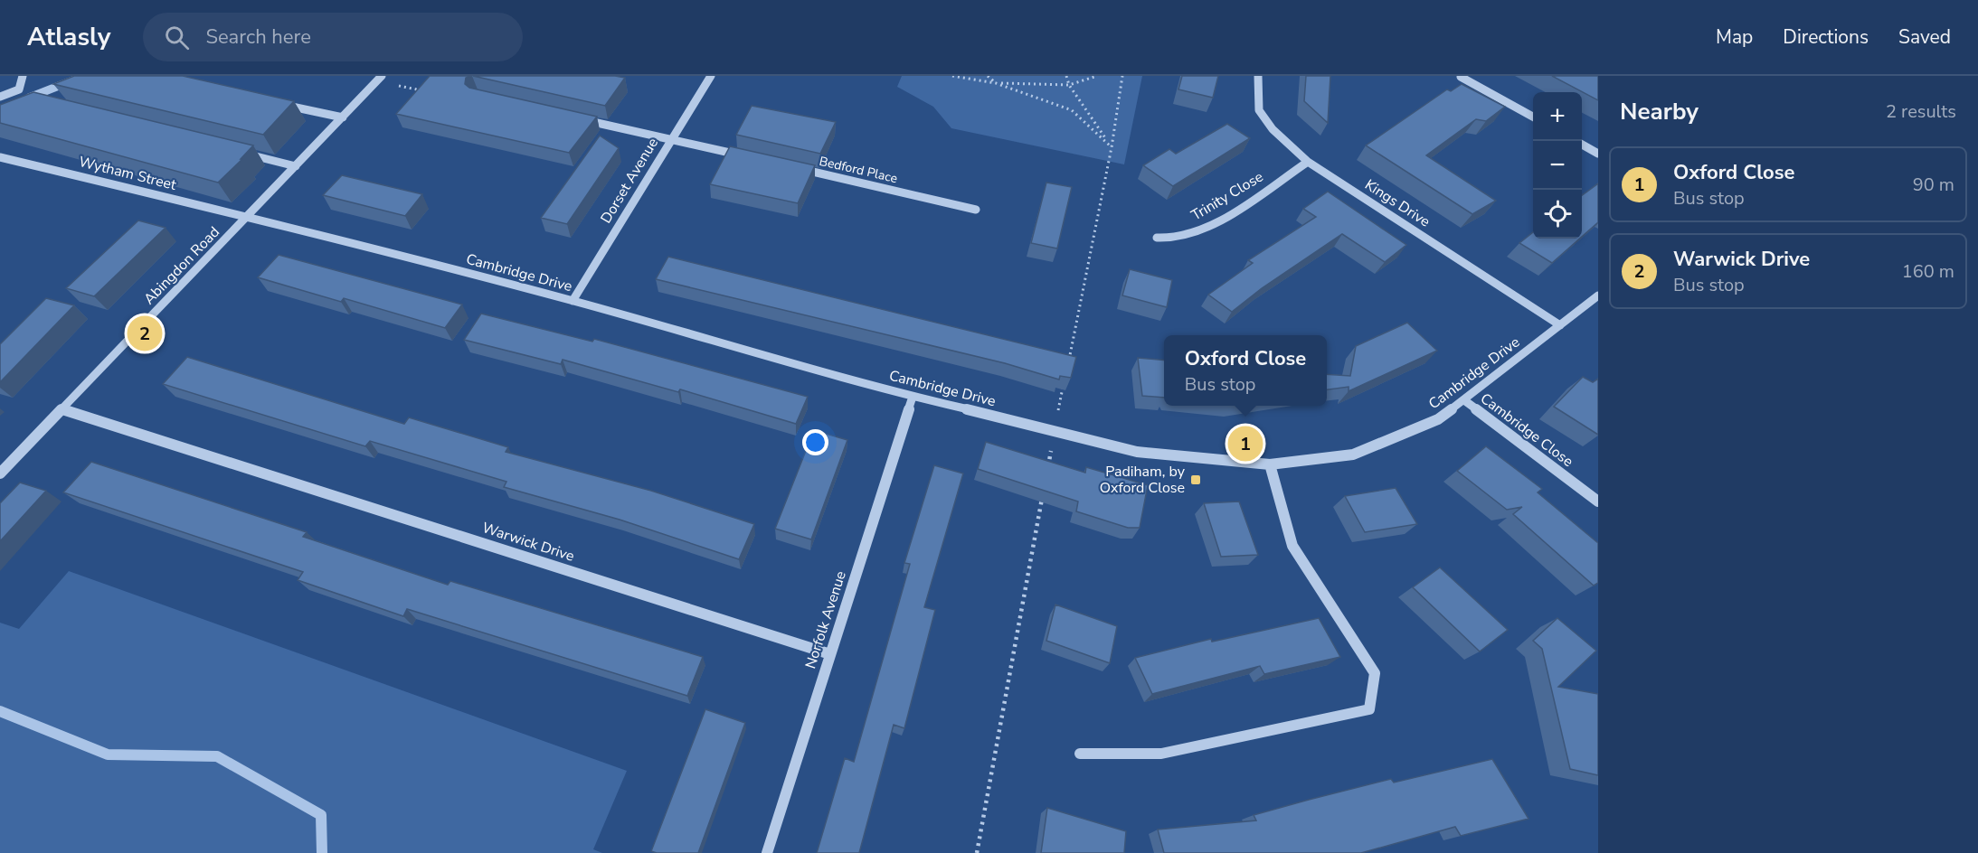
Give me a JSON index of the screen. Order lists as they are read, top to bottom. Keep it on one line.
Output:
{"streets":{"street":["Bedford Place","Wytham Street","Dorset Avenue","Trinity Close","Kings Drive","Abingdon Road","Cambridge Drive","Cambridge Close","Warwick Drive","Norfolk Avenue"]},"crossings":[["Wytham Street","Abingdon Road"],["Wytham Street","Cambridge Drive"],["Dorset Avenue","Cambridge Drive"],["Trinity Close","Kings Drive"],["Kings Drive","Cambridge Drive"],["Abingdon Road","Cambridge Drive"],["Abingdon Road","Warwick Drive"],["Cambridge Drive","Cambridge Close"],["Cambridge Drive","Norfolk Avenue"],["Warwick Drive","Norfolk Avenue"]],"places":{"transit":["Padiham, by Oxford Close"]},"page":{"header":"Atlasly","search":"Search here","nav":["Map","Directions","Saved"],"heading":["Nearby","2 results"],"map_buttons":["+","−"],"list":[{"mark":"1","name":"Oxford Close","note":"Bus stop","value":"90 m"},{"mark":"2","name":"Warwick Drive","note":"Bus stop","value":"160 m"}],"pins":["2","1"],"popup":["Oxford Close","Bus stop"]}}
